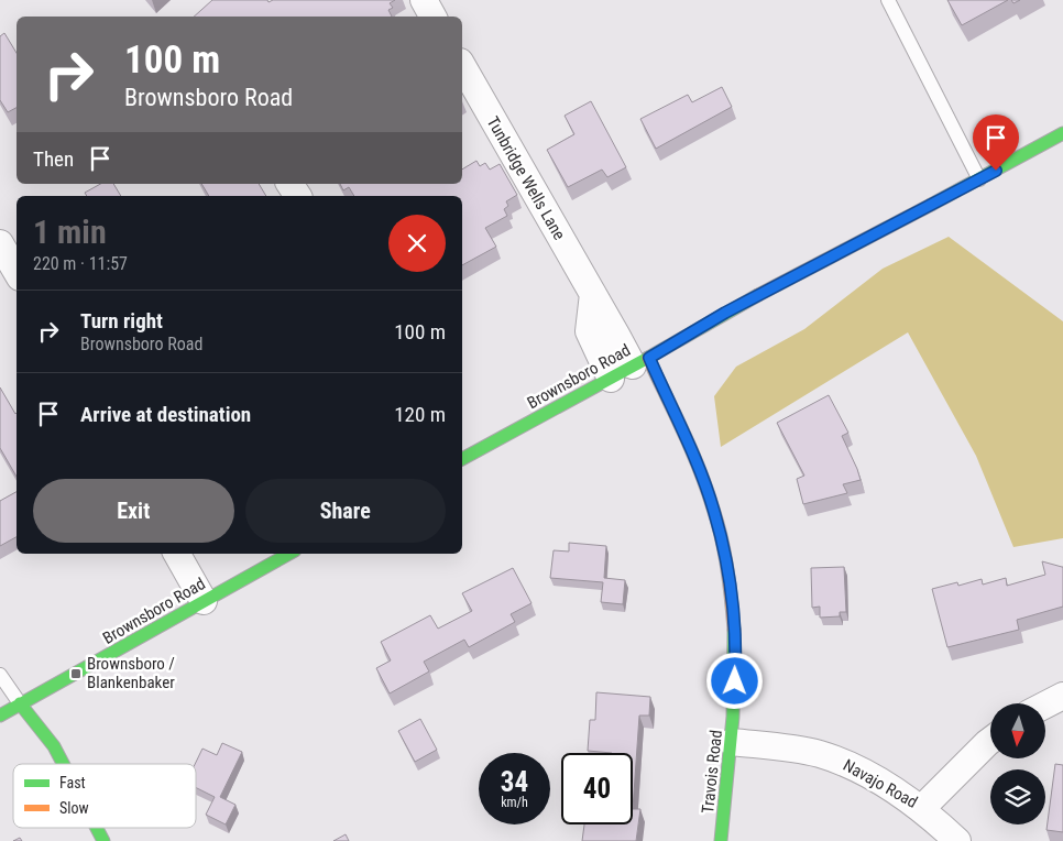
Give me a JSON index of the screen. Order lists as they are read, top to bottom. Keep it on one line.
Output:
{"streets":{"main road":["Brownsboro Road","Travois Road"],"street":["Tunbridge Wells Lane","Navajo Road"]},"crossings":[["Tunbridge Wells Lane","Brownsboro Road"],["Tunbridge Wells Lane","Travois Road"],["Brownsboro Road","Travois Road"],["Travois Road","Navajo Road"]],"places":{"transit":["Brownsboro / Blankenbaker"]},"legend":["Fast","Slow"],"north":"bottom","page":{"turn":["100 m","Brownsboro Road"],"then":"Then","heading":["1 min","220 m · 11:57"],"list":[{"name":"Turn right","note":"Brownsboro Road","value":"100 m"},{"name":"Arrive at destination","value":"120 m"}],"buttons":["Exit","Share"],"speed":"34 km/h","limit":"40"}}
